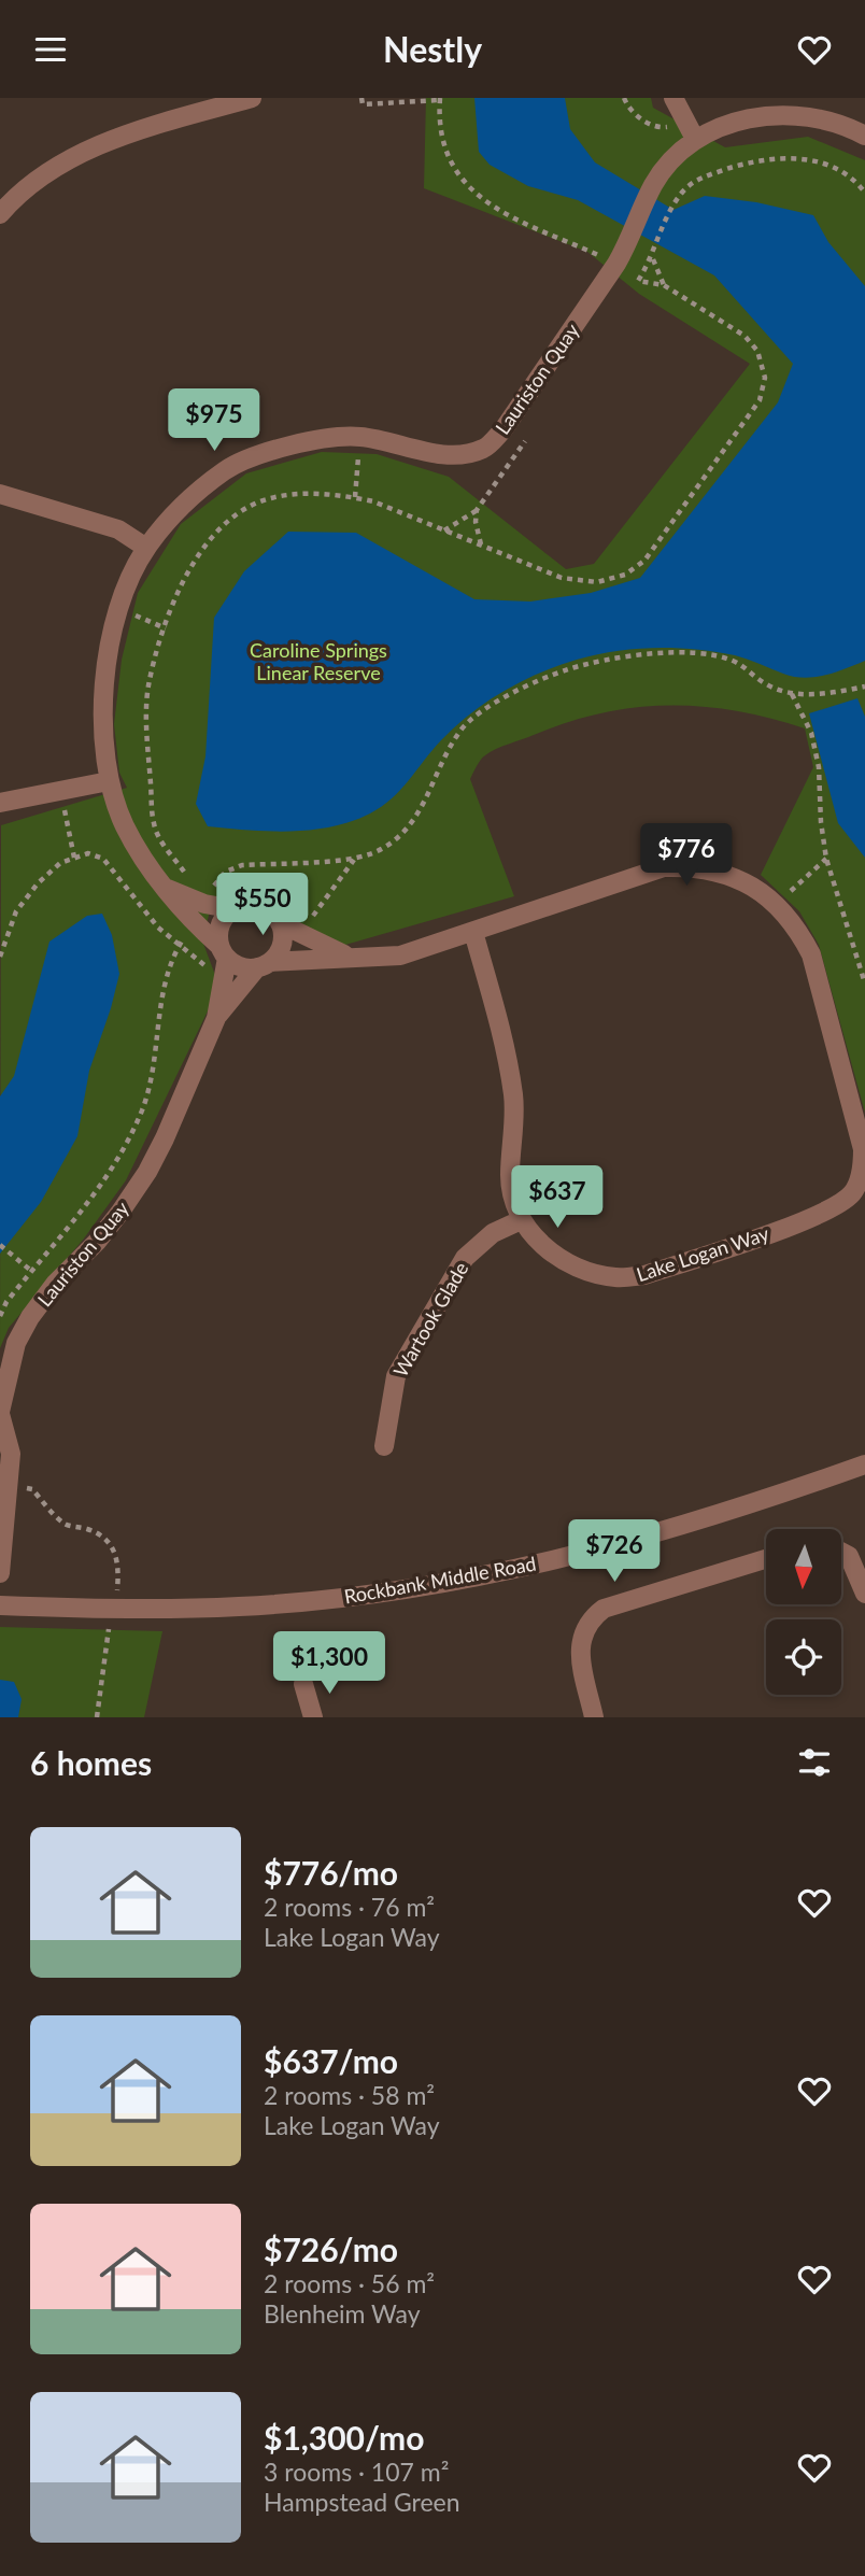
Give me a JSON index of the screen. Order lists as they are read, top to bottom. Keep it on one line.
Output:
{"streets":{"street":["Lauriston Quay","Lake Logan Way","Wartook Glade","Rockbank Middle Road"]},"crossings":[["Lauriston Quay","Lake Logan Way"],["Lake Logan Way","Wartook Glade"]],"parks":["Caroline Springs Linear Reserve"],"north":"bottom","page":{"header":"Nestly","price":["$975","$776","$550","$637","$726","$1,300"],"heading":"6 homes","list":[{"name":"$776/mo","note":"2 rooms · 76 m² · Lake Logan Way"},{"name":"$637/mo","note":"2 rooms · 58 m² · Lake Logan Way"},{"name":"$726/mo","note":"2 rooms · 56 m² · Blenheim Way"},{"name":"$1,300/mo","note":"3 rooms · 107 m² · Hampstead Green"}]}}
